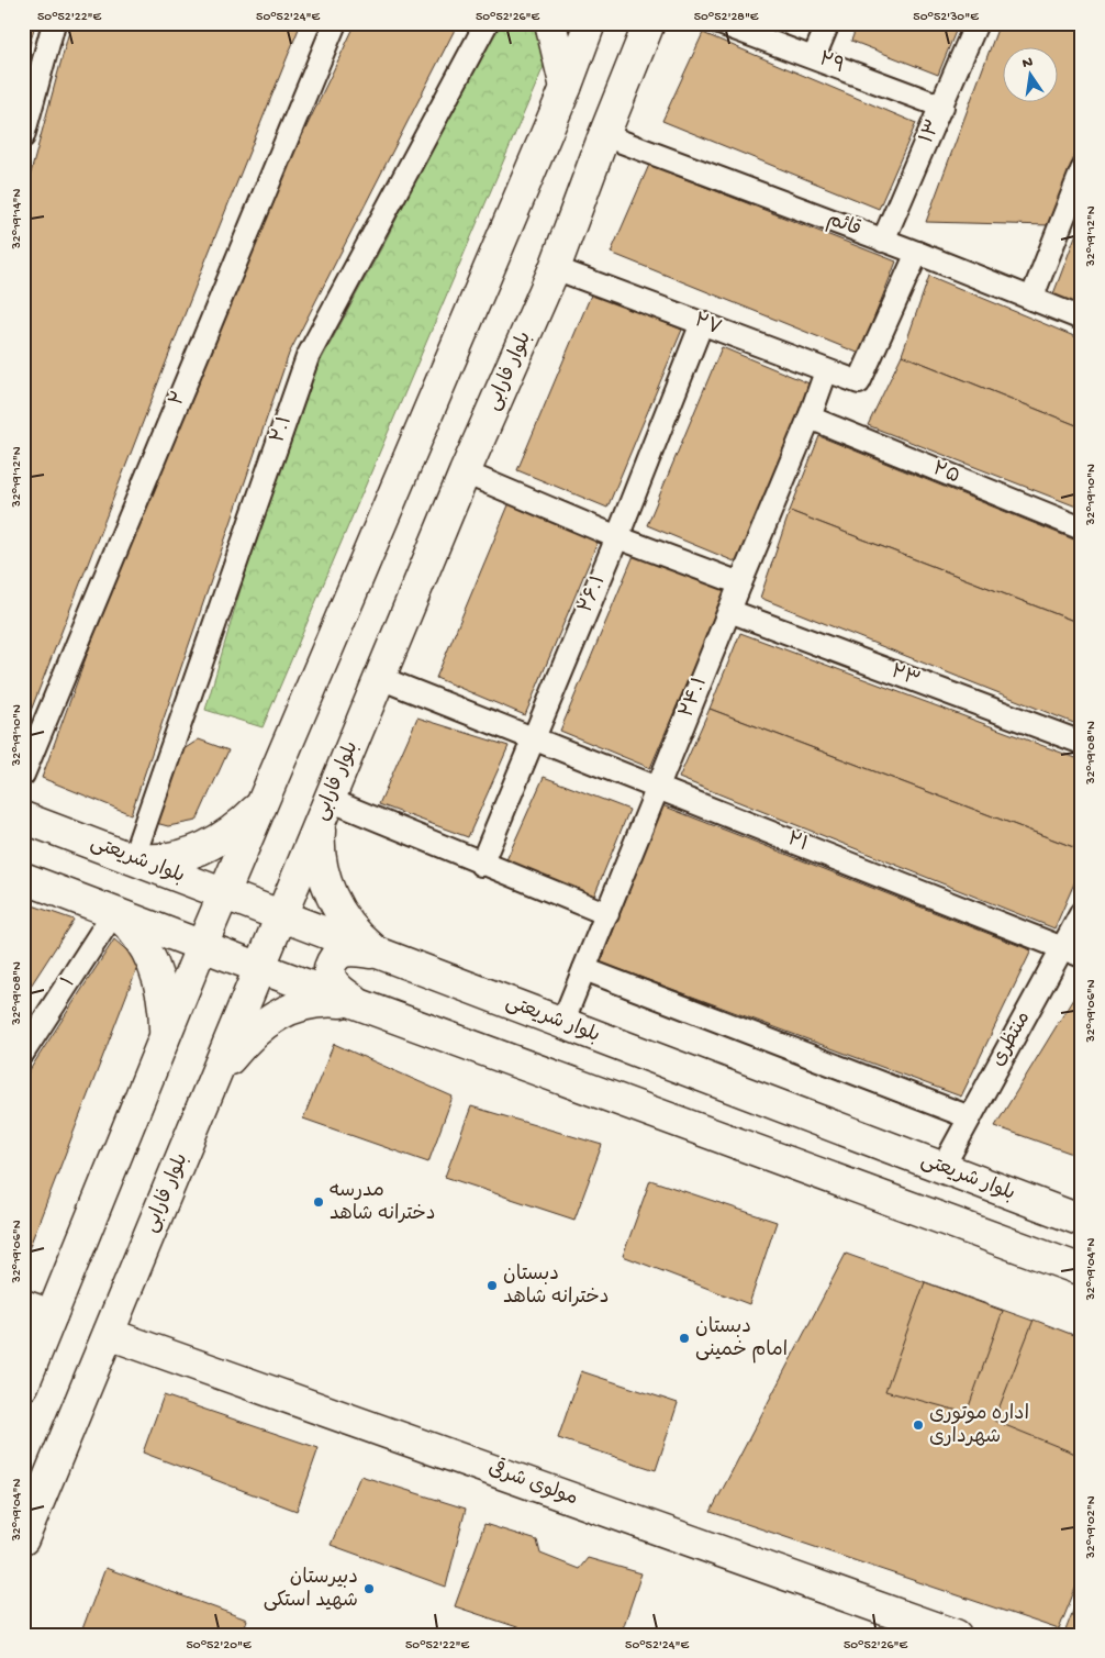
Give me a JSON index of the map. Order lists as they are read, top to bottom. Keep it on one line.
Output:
{"streets":{"main road":["بلوار فارابی","بلوار شریعتی","مولوی شرقی"],"street":["۲۹","۱۳","قائم","۲۷","۲","۲.۱","۲۵","۲۶.۱","۲۳","۲۴.۱","۲۱","۱","منتظری"]},"crossings":[["۲۹","۱۳"],["۱۳","قائم"],["قائم","۲۷"],["قائم","بلوار فارابی"],["۲۷","بلوار فارابی"],["۲۷","۲۶.۱"],["۲۷","۲۴.۱"],["بلوار فارابی","۲۱"],["بلوار فارابی","بلوار شریعتی"],["بلوار فارابی","مولوی شرقی"],["۲.۱","بلوار شریعتی"],["۲۵","۲۴.۱"],["۲۶.۱","۲۱"],["۲۳","۲۴.۱"],["۲۴.۱","۲۱"],["۲۴.۱","بلوار شریعتی"],["۲۱","منتظری"],["بلوار شریعتی","منتظری"]],"places":["مدرسه دخترانه شاهد","دبستان دخترانه شاهد","دبستان امام خمینی","اداره موتوری شهرداری","دبیرستان شهید استکی"],"north":"top","coordinates":["50°52'22\"E","50°52'24\"E","50°52'26\"E","50°52'28\"E","50°52'30\"E","32°19'14\"N","32°19'12\"N","32°19'10\"N","32°19'08\"N","32°19'06\"N","32°19'04\"N","32°19'02\"N","50°52'20\"E"]}
